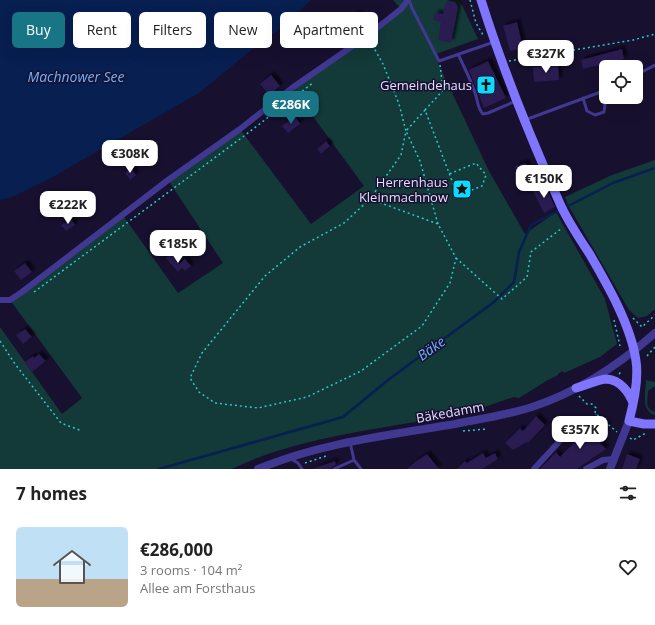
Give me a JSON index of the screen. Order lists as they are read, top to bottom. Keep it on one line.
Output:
{"streets":{"street":["Bäkedamm"]},"water":["Machnower See","Bäke"],"places":{"church":["Gemeindehaus"],"place":["Herrenhaus Kleinmachnow"]},"page":{"chip":["Buy","Rent","Filters","New","Apartment"],"price":["€327K","€286K","€308K","€150K","€222K","€185K","€357K"],"heading":"7 homes","list":[{"name":"€286,000","note":"3 rooms · 104 m² · Allee am Forsthaus"}]}}
